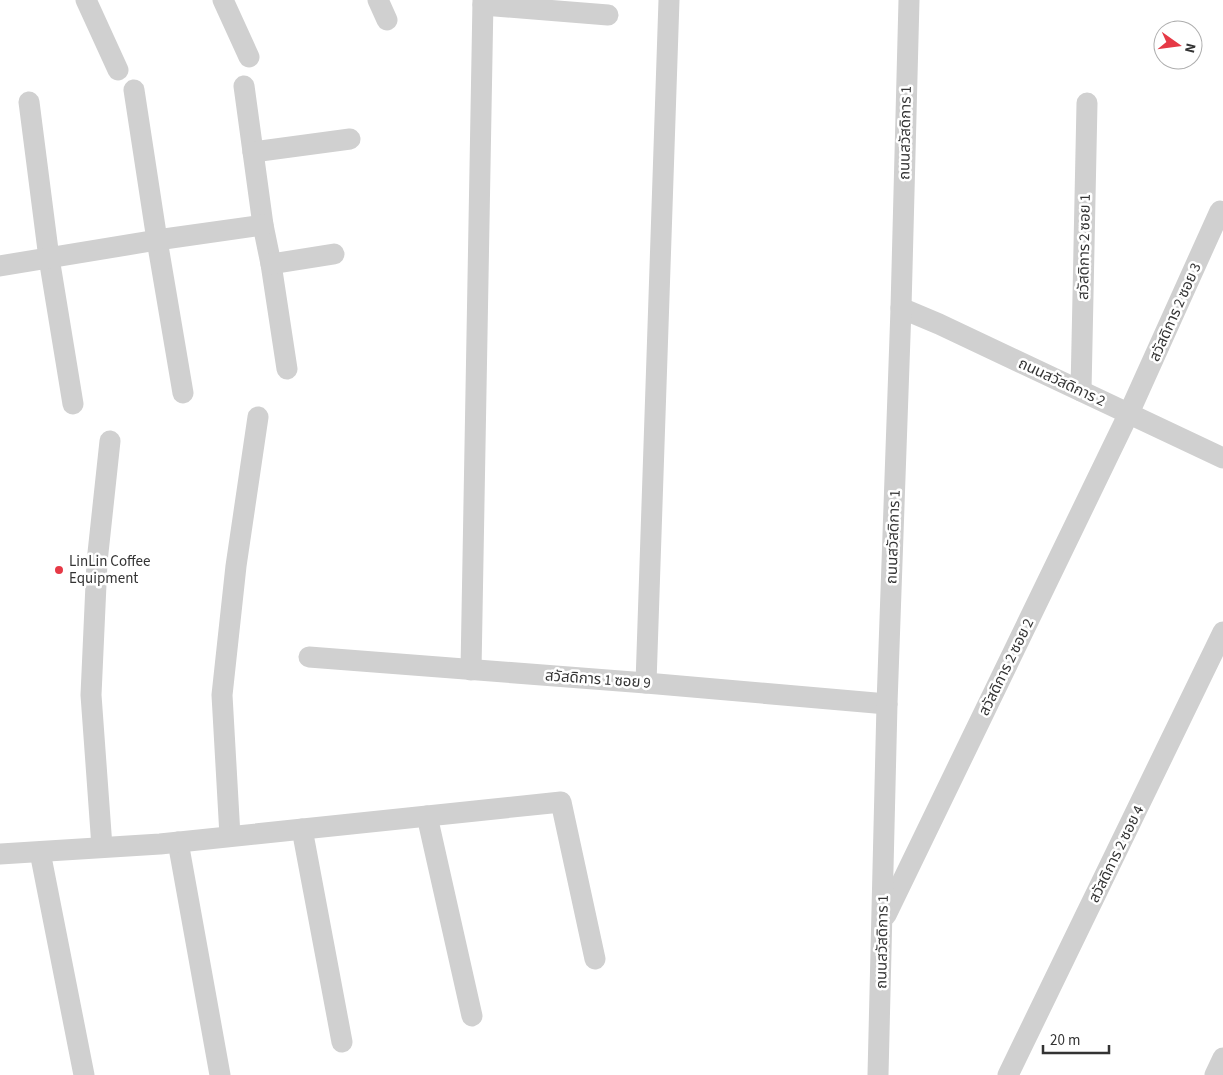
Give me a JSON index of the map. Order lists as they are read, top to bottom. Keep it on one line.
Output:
{"streets":{"street":["ถนนสวัสดิการ 1","สวัสดิการ 2 ซอย 1","สวัสดิการ 2 ซอย 3","ถนนสวัสดิการ 2","สวัสดิการ 2 ซอย 2","สวัสดิการ 1 ซอย 9","สวัสดิการ 2 ซอย 4"]},"crossings":[["ถนนสวัสดิการ 1","ถนนสวัสดิการ 2"],["ถนนสวัสดิการ 1","สวัสดิการ 2 ซอย 2"],["ถนนสวัสดิการ 1","สวัสดิการ 1 ซอย 9"],["สวัสดิการ 2 ซอย 1","ถนนสวัสดิการ 2"],["สวัสดิการ 2 ซอย 3","ถนนสวัสดิการ 2"],["สวัสดิการ 2 ซอย 3","สวัสดิการ 2 ซอย 2"],["ถนนสวัสดิการ 2","สวัสดิการ 2 ซอย 2"]],"places":["LinLin Coffee Equipment"],"scale_bar":"20 m","north":"right"}
